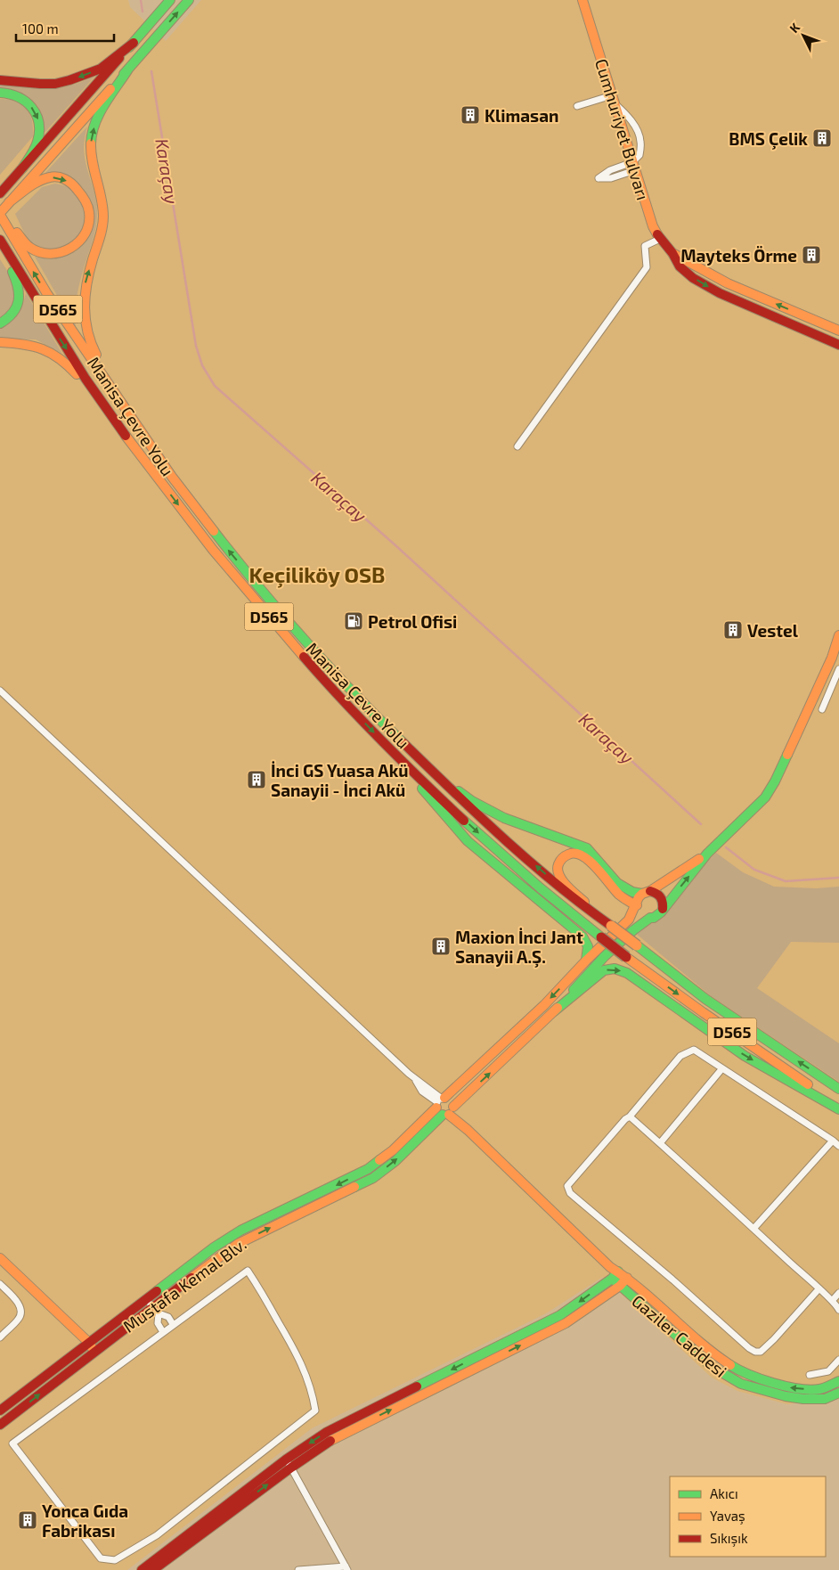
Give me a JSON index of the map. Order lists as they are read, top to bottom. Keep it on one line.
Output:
{"streets":{"main road":["Cumhuriyet Bulvarı","D565","Manisa Çevre Yolu","Mustafa Kemal Blv.","Gaziler Caddesi"]},"crossings":[["D565","Manisa Çevre Yolu"],["Mustafa Kemal Blv.","Gaziler Caddesi"]],"districts":["Keçiliköy OSB"],"water":["Karaçay"],"places":{"building":["Klimasan","BMS Çelik","Mayteks Örme","Vestel","İnci GS Yuasa Akü Sanayii - İnci Akü","Maxion İnci Jant Sanayii A.Ş.","Yonca Gıda Fabrikası"],"fuel station":["Petrol Ofisi"]},"legend":["Akıcı","Yavaş","Sıkışık"],"scale_bar":"100 m","north":"top left"}
